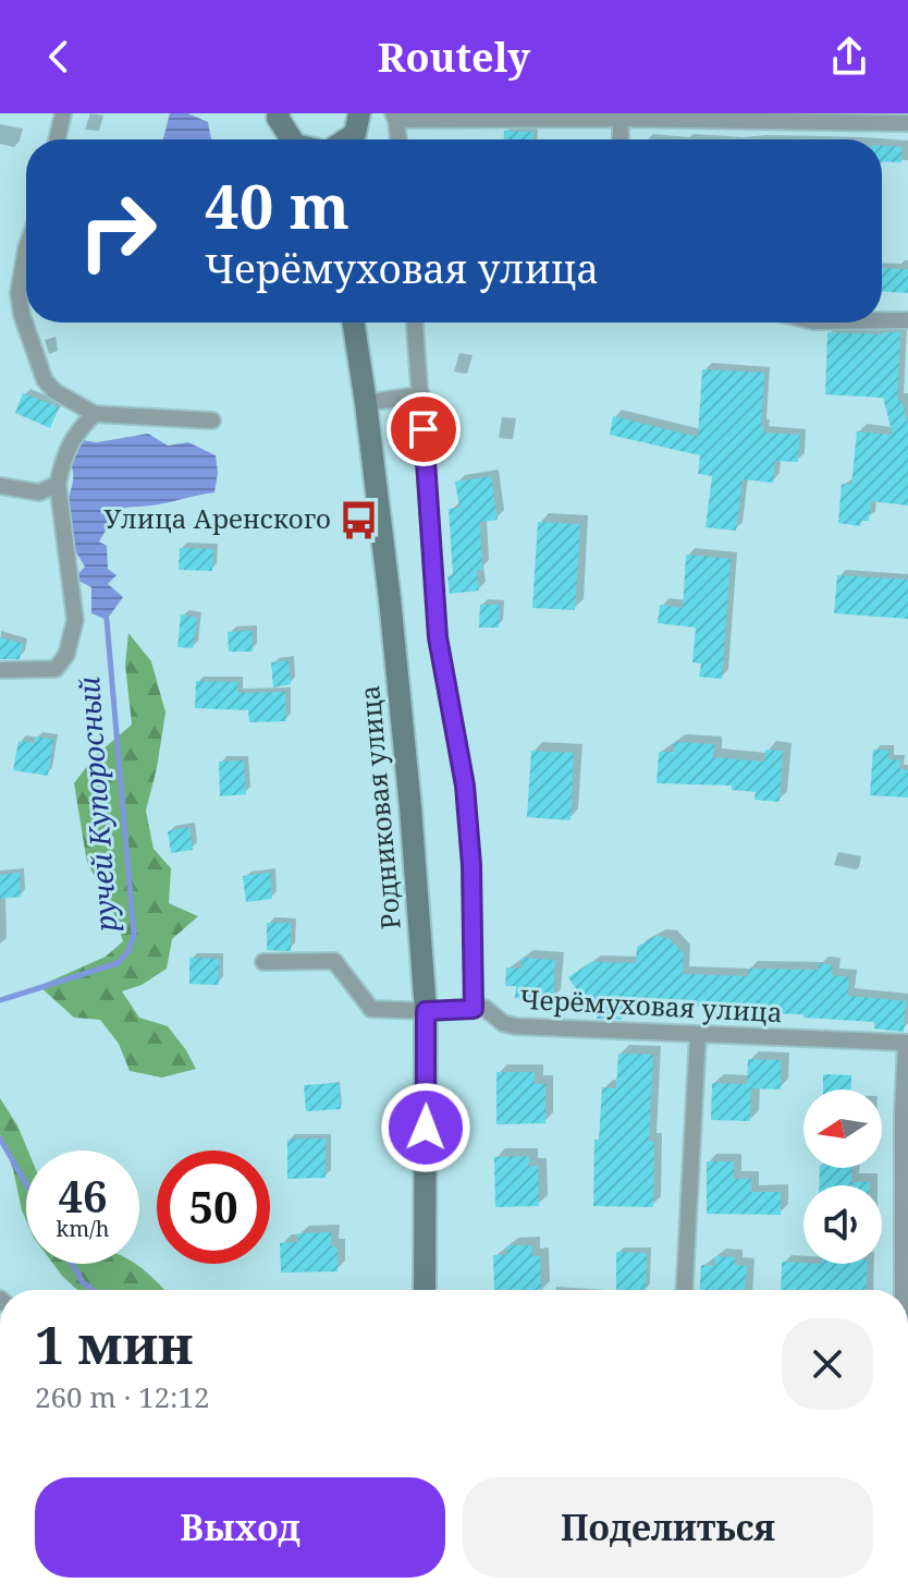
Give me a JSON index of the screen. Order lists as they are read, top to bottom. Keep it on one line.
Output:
{"streets":{"main road":["Родниковая улица"],"street":["Черёмуховая улица"]},"crossings":[["Родниковая улица","Черёмуховая улица"]],"water":["ручей Купоросный"],"places":{"bus stop":["Улица Аренского"]},"north":"left","page":{"header":"Routely","turn":["40 m","Черёмуховая улица"],"speed":"46 km/h","limit":"50","heading":["1 мин","260 m · 12:12"],"buttons":["Выход","Поделиться"]}}
